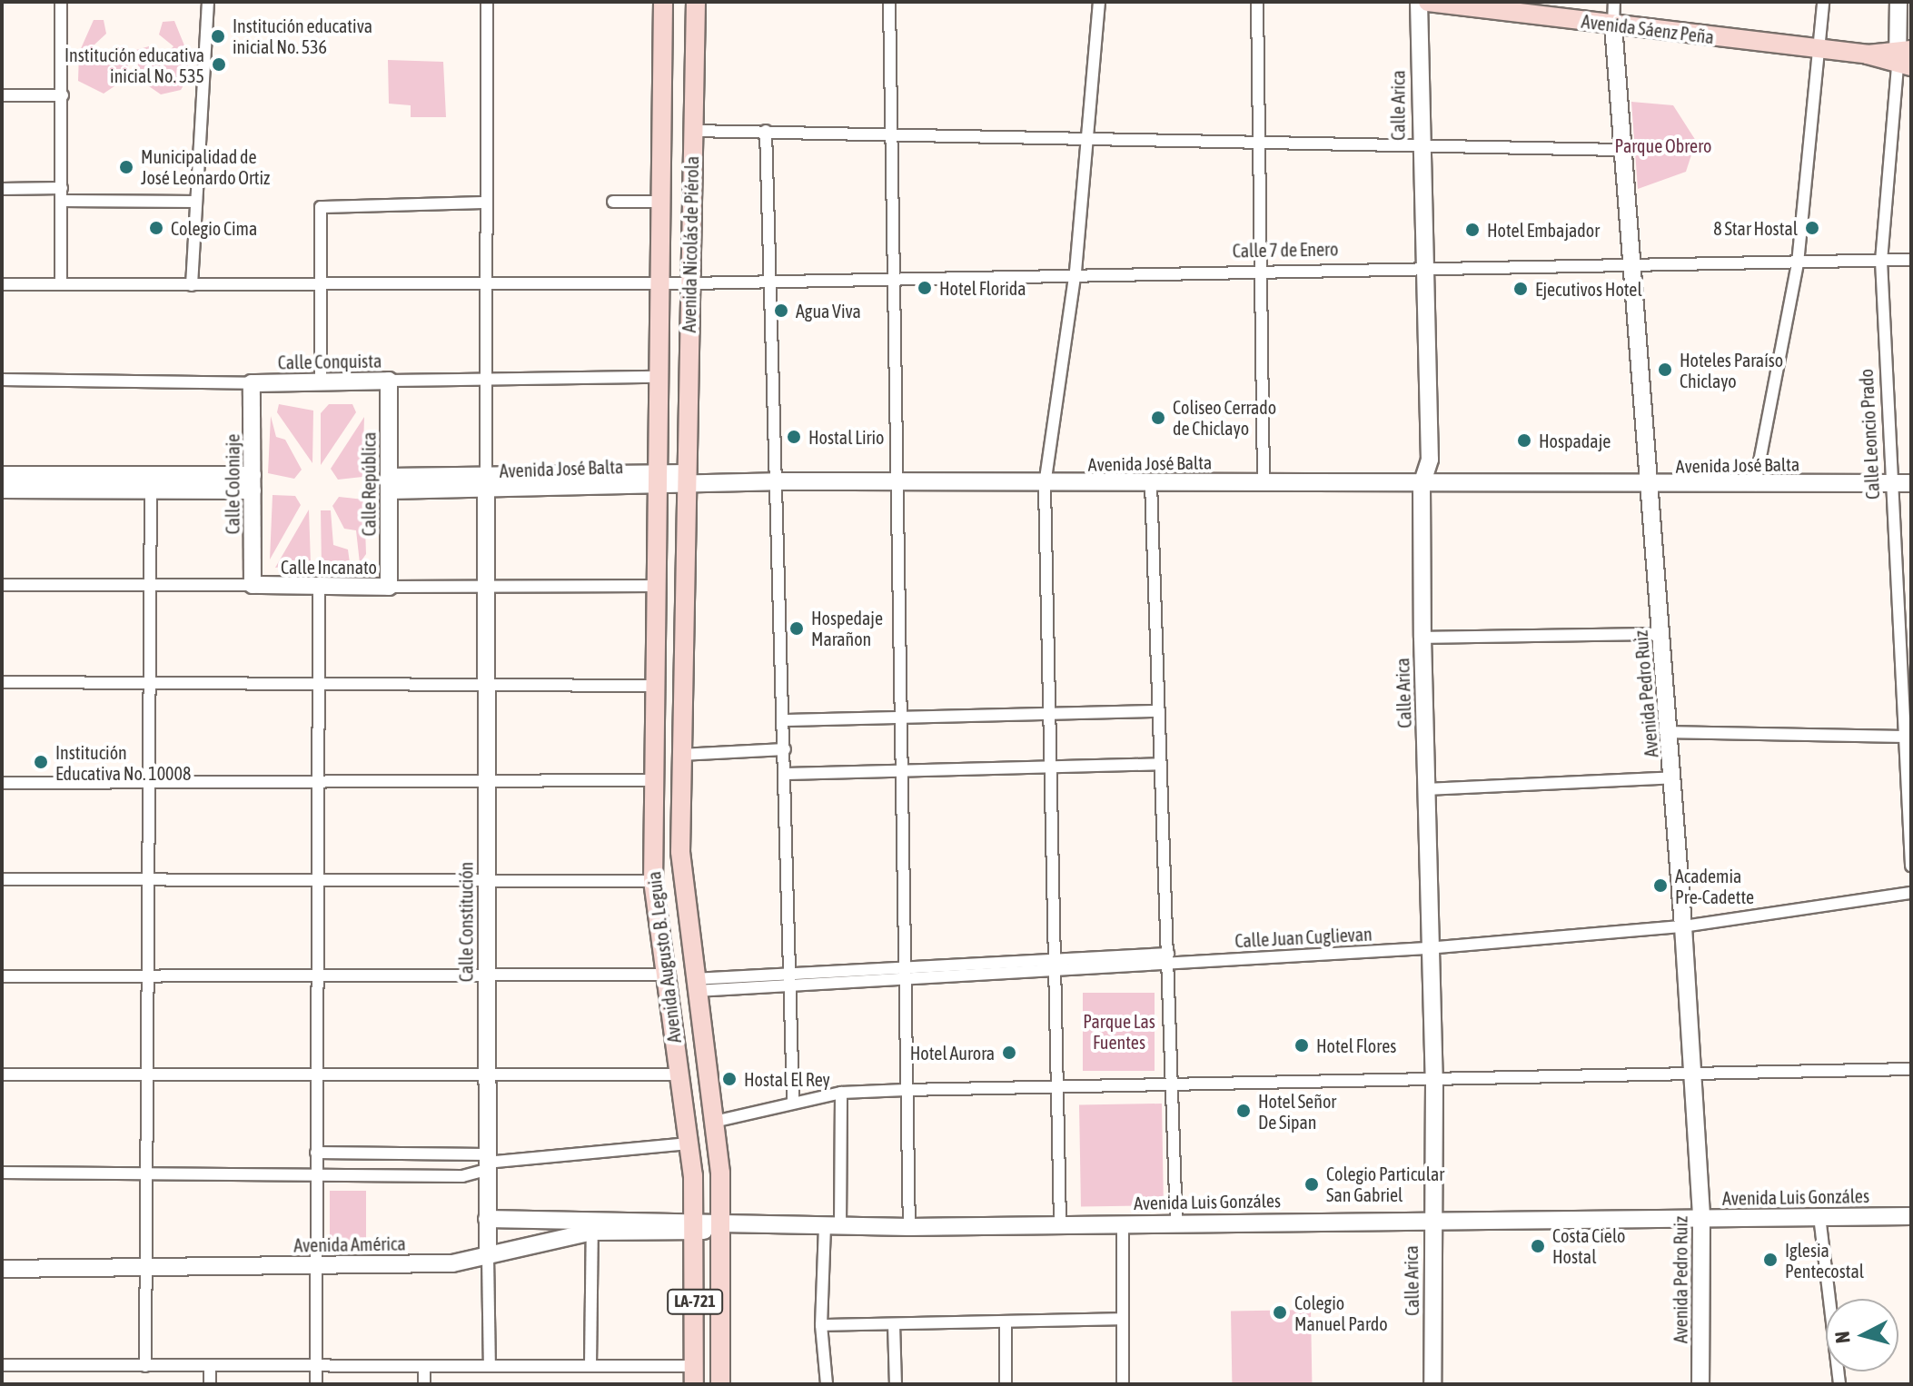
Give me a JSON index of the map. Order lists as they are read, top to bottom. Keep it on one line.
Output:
{"streets":{"main road":["Avenida Sáenz Peña","Avenida Nicolás de Piérola","Avenida Augusto B. Leguia","LA-721"],"street":["Calle Arica","Calle 7 de Enero","Calle Conquista","Calle Leoncio Prado","Avenida José Balta","Calle Coloniaje","Calle República","Calle Incanato","Avenida Pedro Ruiz","Calle Constitución","Calle Juan Cuglievan","Avenida Luis Gonzáles","Avenida América"]},"crossings":[["Avenida Sáenz Peña","Calle Leoncio Prado"],["Avenida Sáenz Peña","Avenida Pedro Ruiz"],["Calle Arica","Calle 7 de Enero"],["Calle Arica","Avenida José Balta"],["Calle Arica","Calle Juan Cuglievan"],["Calle Arica","Avenida Luis Gonzáles"],["Avenida Nicolás de Piérola","Calle 7 de Enero"],["Avenida Nicolás de Piérola","Calle Conquista"],["Avenida Nicolás de Piérola","Avenida José Balta"],["Avenida Nicolás de Piérola","Avenida Augusto B. Leguia"],["Calle 7 de Enero","Calle Leoncio Prado"],["Calle 7 de Enero","Avenida Pedro Ruiz"],["Calle Conquista","Calle Coloniaje"],["Calle Conquista","Calle República"],["Calle Leoncio Prado","Avenida José Balta"],["Avenida José Balta","Calle República"],["Avenida José Balta","Avenida Pedro Ruiz"],["Avenida José Balta","Calle Constitución"],["Avenida José Balta","Avenida Augusto B. Leguia"],["Calle Coloniaje","Calle Incanato"],["Calle República","Calle Incanato"],["Calle Incanato","Calle Constitución"],["Calle Incanato","Avenida Augusto B. Leguia"],["Avenida Pedro Ruiz","Calle Juan Cuglievan"],["Avenida Pedro Ruiz","Avenida Luis Gonzáles"],["Calle Constitución","Avenida América"],["Calle Juan Cuglievan","Avenida Augusto B. Leguia"],["Avenida Augusto B. Leguia","Avenida Luis Gonzáles"],["Avenida Augusto B. Leguia","Avenida América"],["Avenida Luis Gonzáles","Avenida América"]],"parks":["Parque Obrero","Parque Las Fuentes"],"places":["Institución educativa inicial No. 536","Institución educativa inicial No. 535","Municipalidad de José Leonardo Ortiz","Colegio Cima","8 Star Hostal","Hotel Embajador","Hotel Florida","Ejecutivos Hotel","Agua Viva","Hoteles Paraíso Chiclayo","Coliseo Cerrado de Chiclayo","Hostal Lirio","Hospadaje","Hospedaje Marañon","Institución Educativa No. 10008","Academia Pre-Cadette","Hotel Flores","Hotel Aurora","Hostal El Rey","Hotel Señor De Sipan","Colegio Particular San Gabriel","Costa Cielo Hostal","Iglesia Pentecostal","Colegio Manuel Pardo"],"north":"left"}
